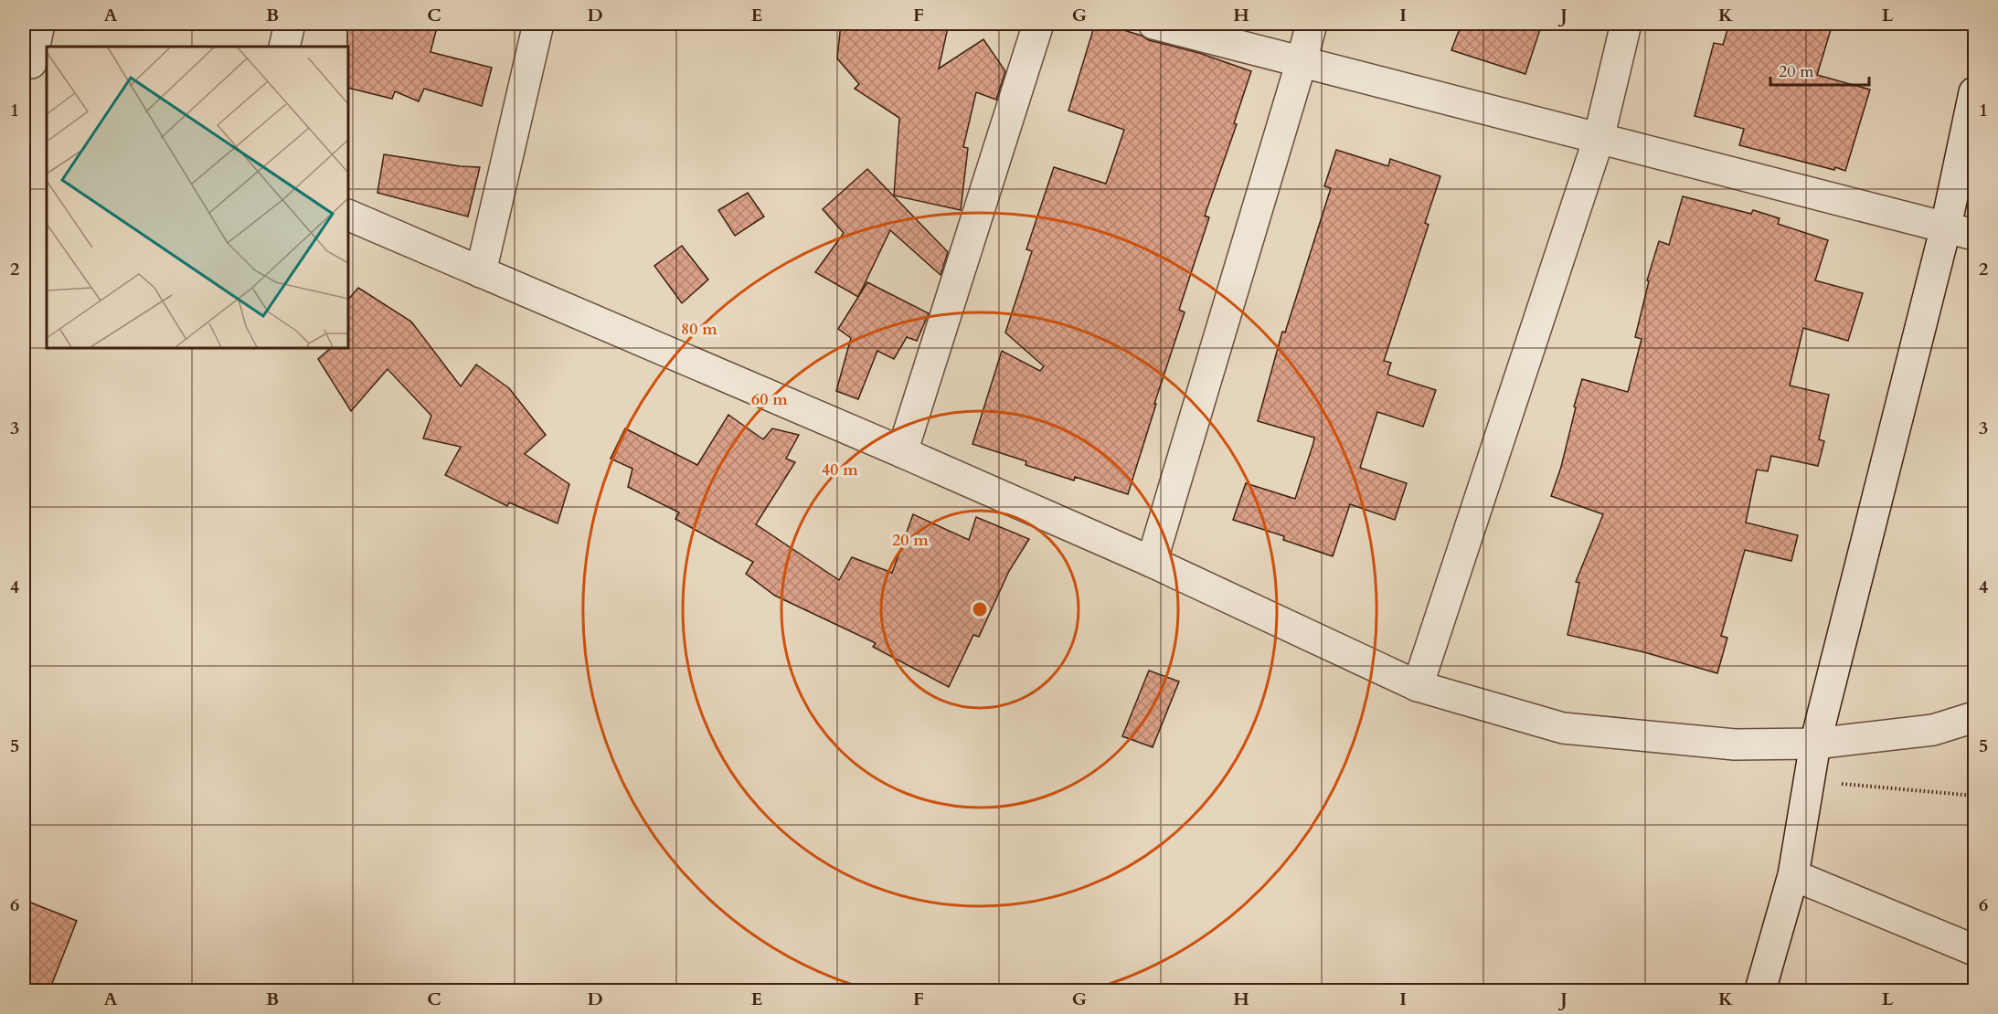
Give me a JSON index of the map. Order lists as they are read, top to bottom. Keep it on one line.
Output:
{"scale_bar":"20 m","grid":{"columns":["A","B","C","D","E","F","G","H","I","J","K","L"],"rows":["1","2","3","4","5","6"]},"rings":["80 m","60 m","40 m","20 m"]}
